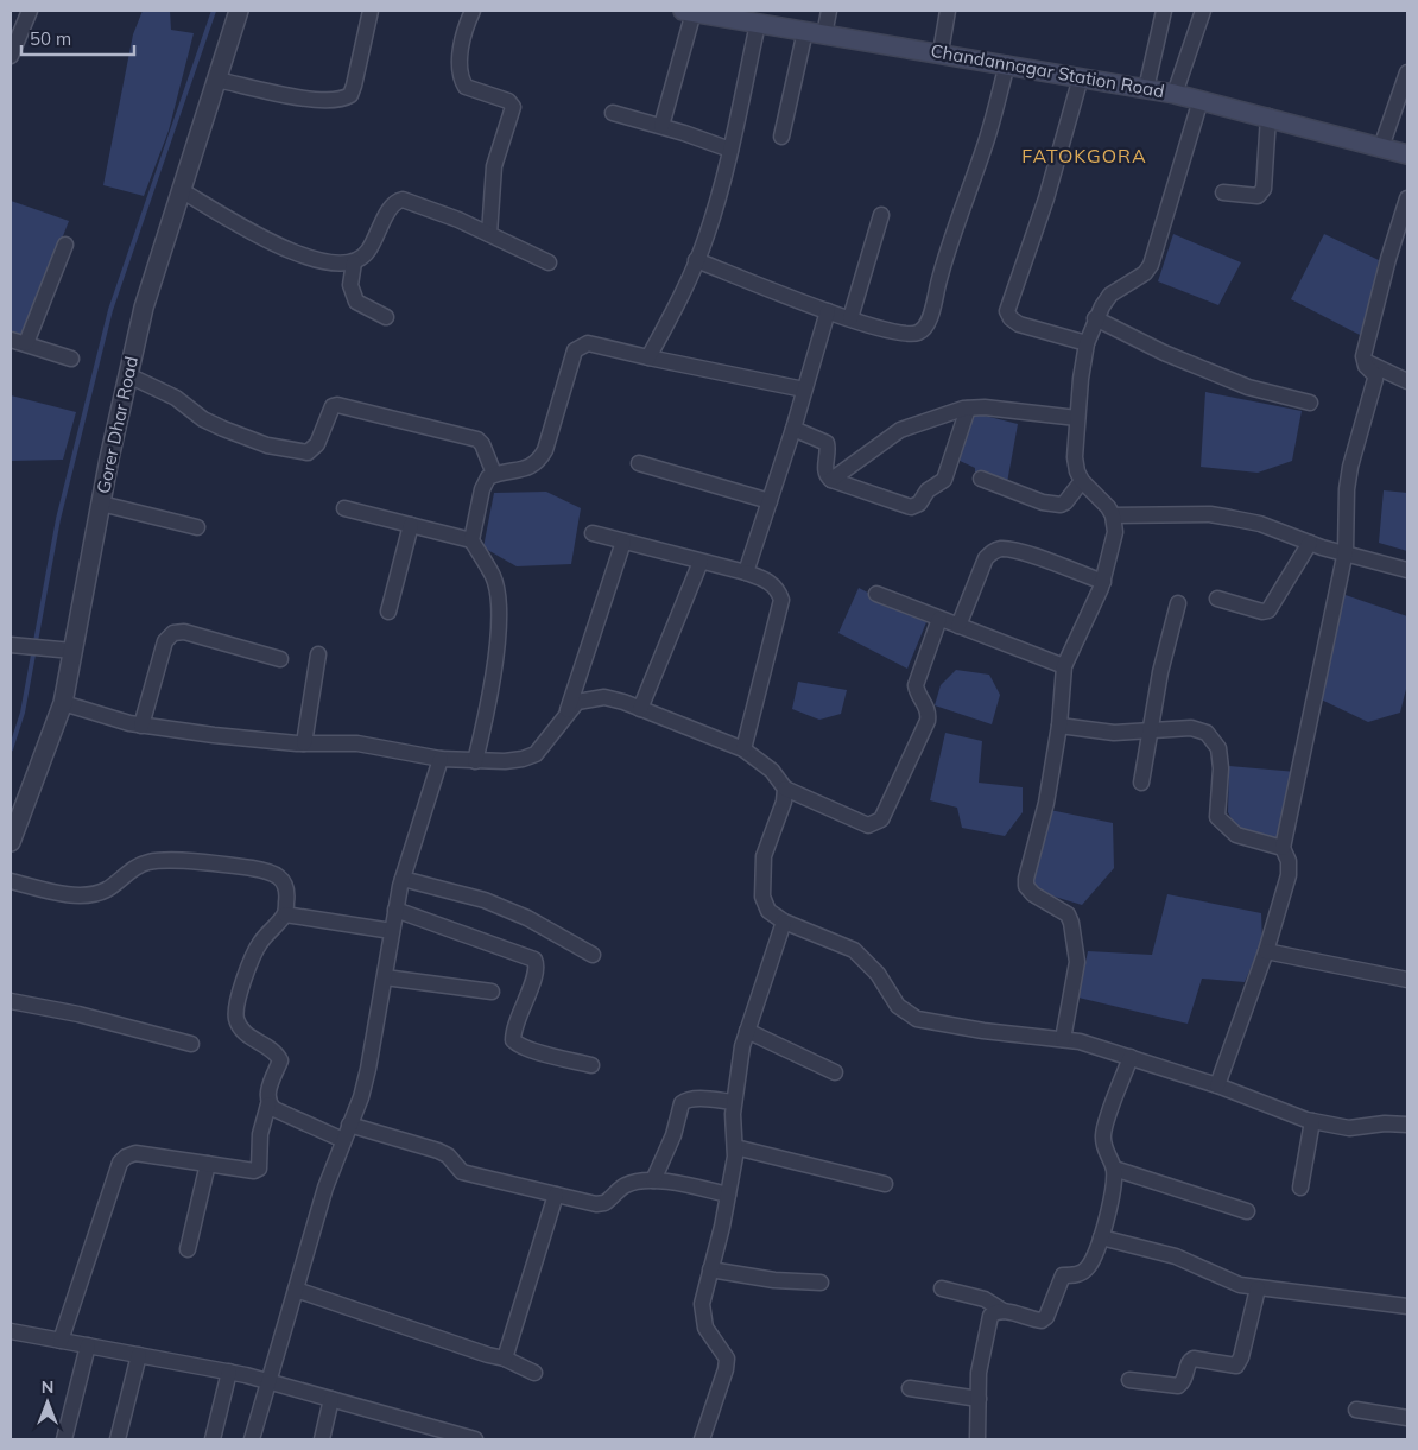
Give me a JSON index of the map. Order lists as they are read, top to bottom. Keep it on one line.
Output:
{"streets":{"main road":["Chandannagar Station Road"],"street":["Gorer Dhar Road"]},"districts":["FATOKGORA"],"scale_bar":"50 m","north":"top"}
